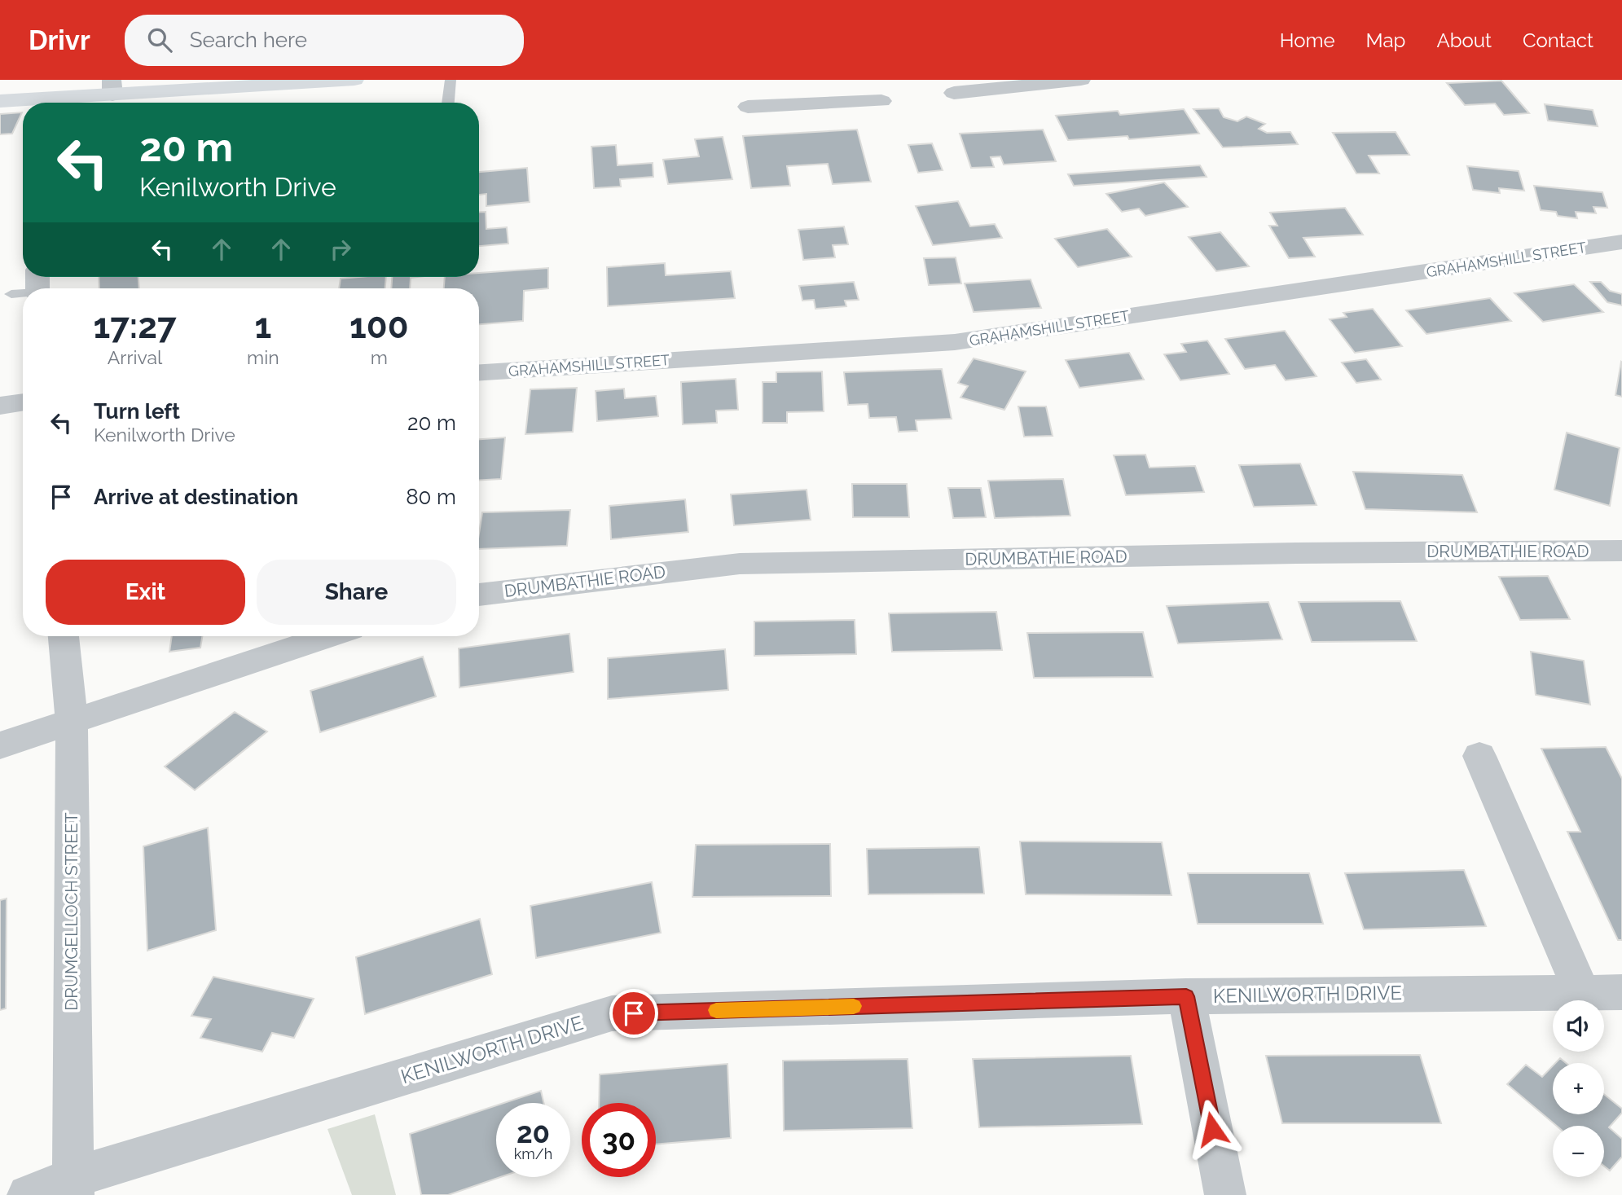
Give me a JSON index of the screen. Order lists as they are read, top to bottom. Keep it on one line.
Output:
{"streets":{"street":["GRAHAMSHILL STREET","DRUMBATHIE ROAD","DRUMGELLOCH STREET","KENILWORTH DRIVE"]},"crossings":[["DRUMGELLOCH STREET","KENILWORTH DRIVE"]],"page":{"header":"Drivr","search":"Search here","nav":["Home","Map","About","Contact"],"turn":["20 m","Kenilworth Drive"],"eta":["17:27","Arrival","1","min","100","m"],"list":[{"name":"Turn left","note":"Kenilworth Drive","value":"20 m"},{"name":"Arrive at destination","value":"80 m"}],"buttons":["Exit","Share"],"map_buttons":["+","−"],"speed":"20 km/h","limit":"30"}}
